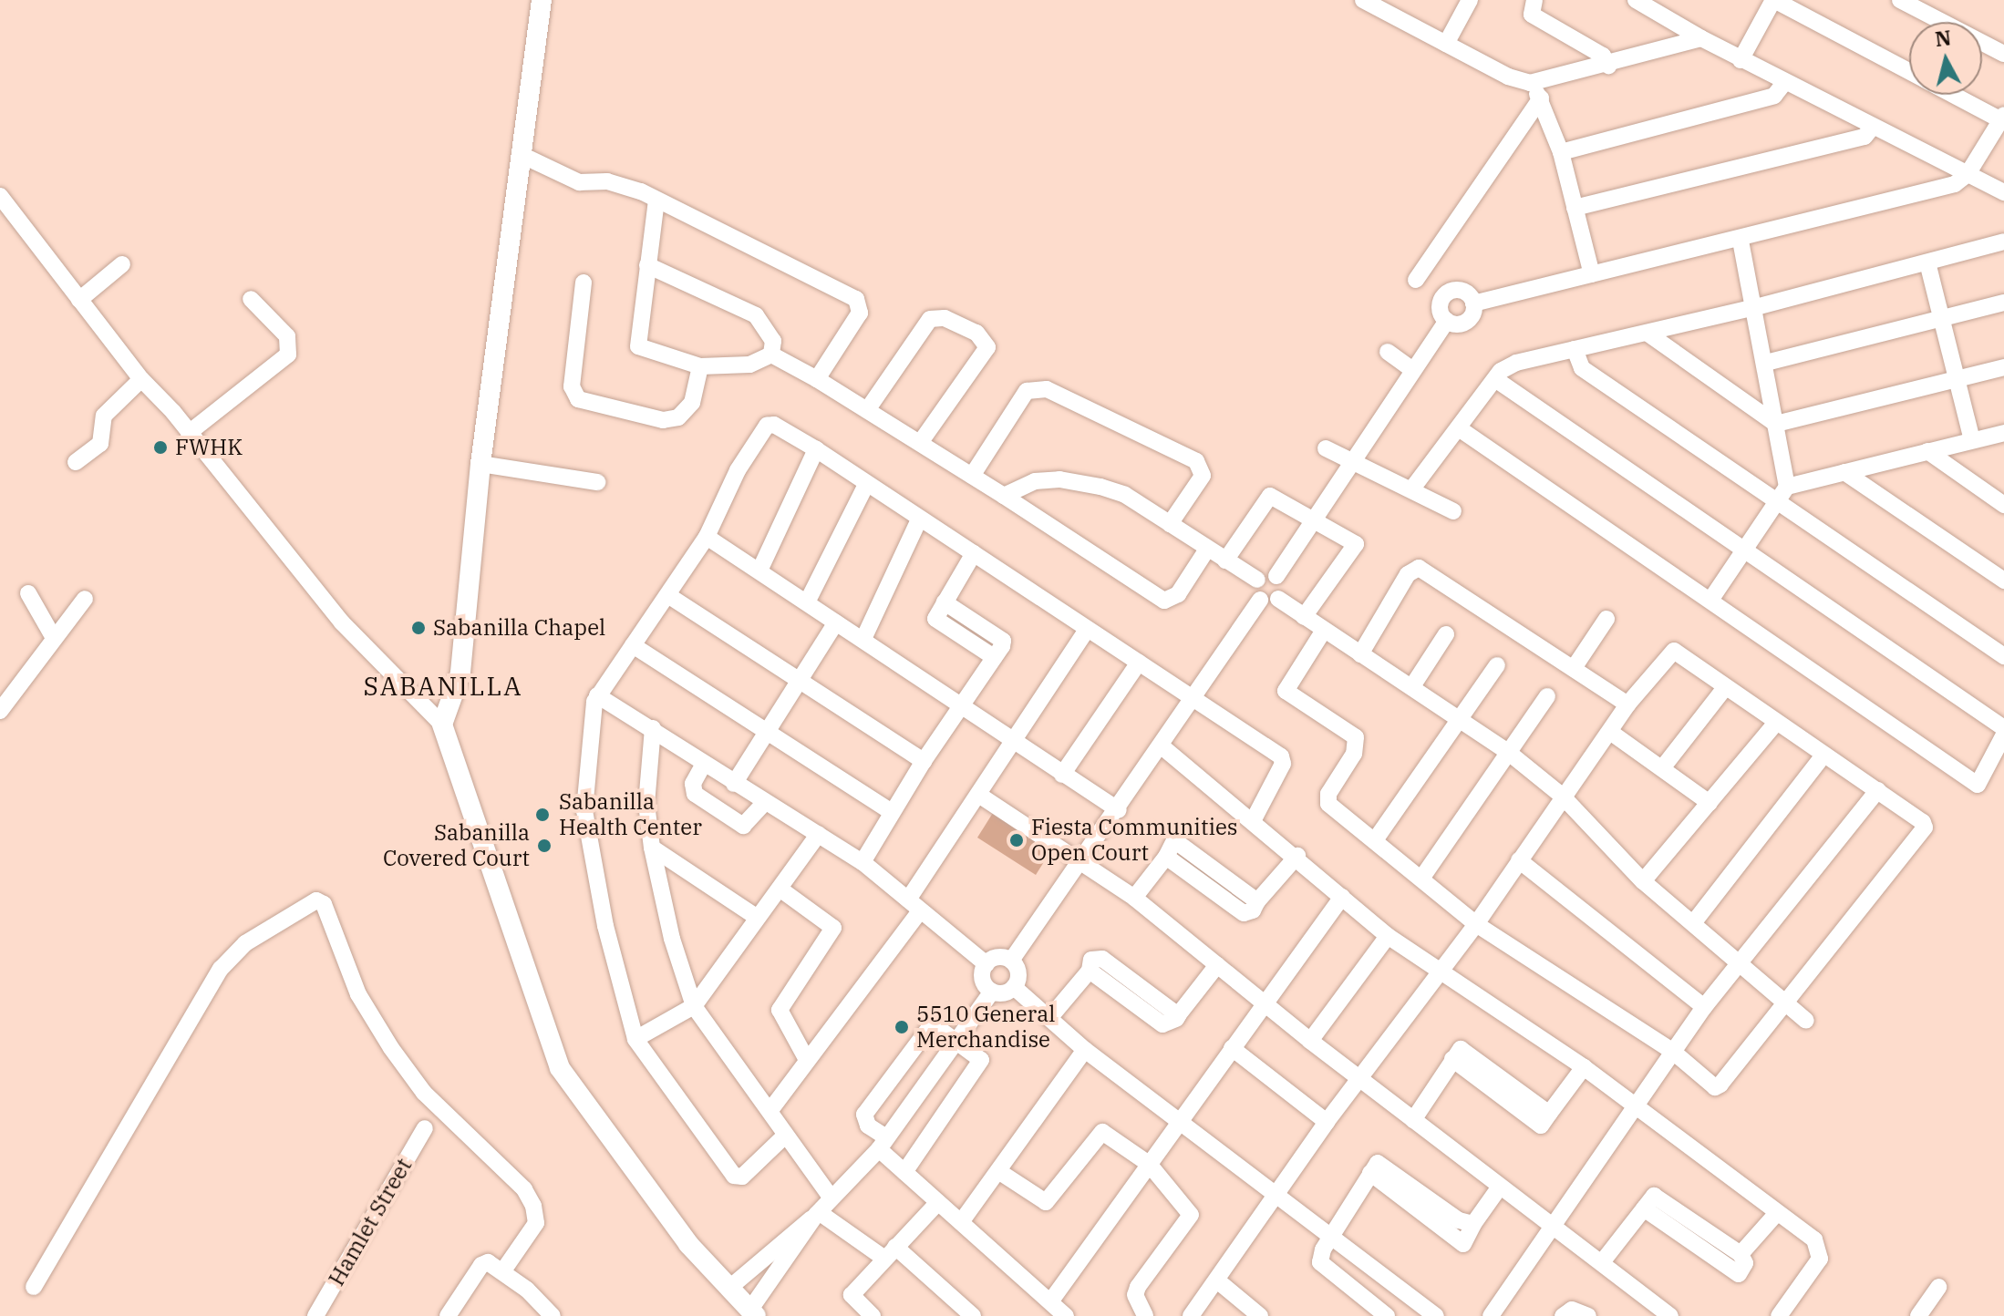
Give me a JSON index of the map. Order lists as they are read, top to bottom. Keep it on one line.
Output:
{"streets":{"street":["Hamlet Street"]},"districts":["SABANILLA"],"places":["FWHK","Sabanilla Chapel","Sabanilla Health Center","Fiesta Communities Open Court","Sabanilla Covered Court","5510 General Merchandise"],"north":"top"}
